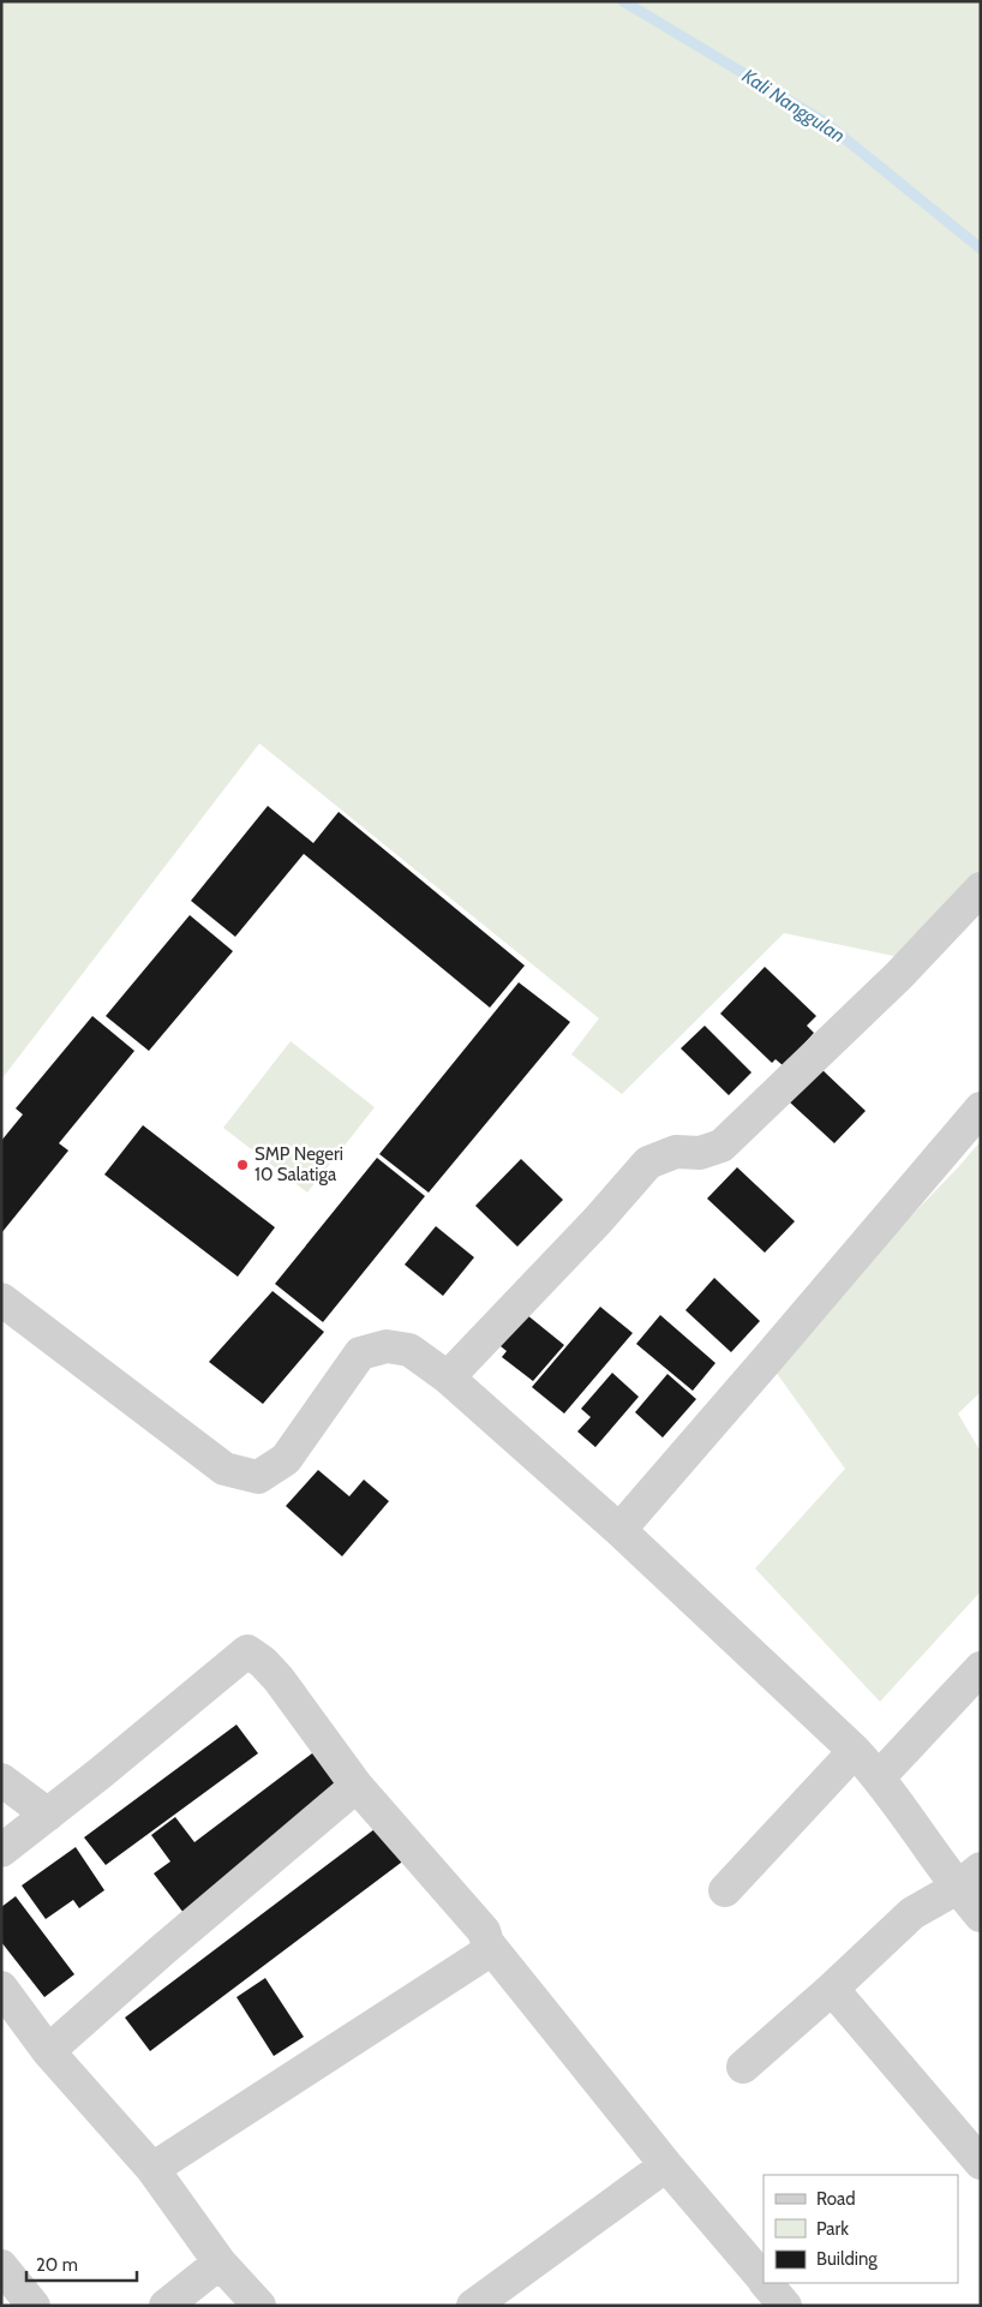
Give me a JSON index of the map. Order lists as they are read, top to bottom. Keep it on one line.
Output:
{"water":["Kali Nanggulan"],"places":["SMP Negeri 10 Salatiga"],"legend":["Road","Park","Building"],"scale_bar":"20 m"}
